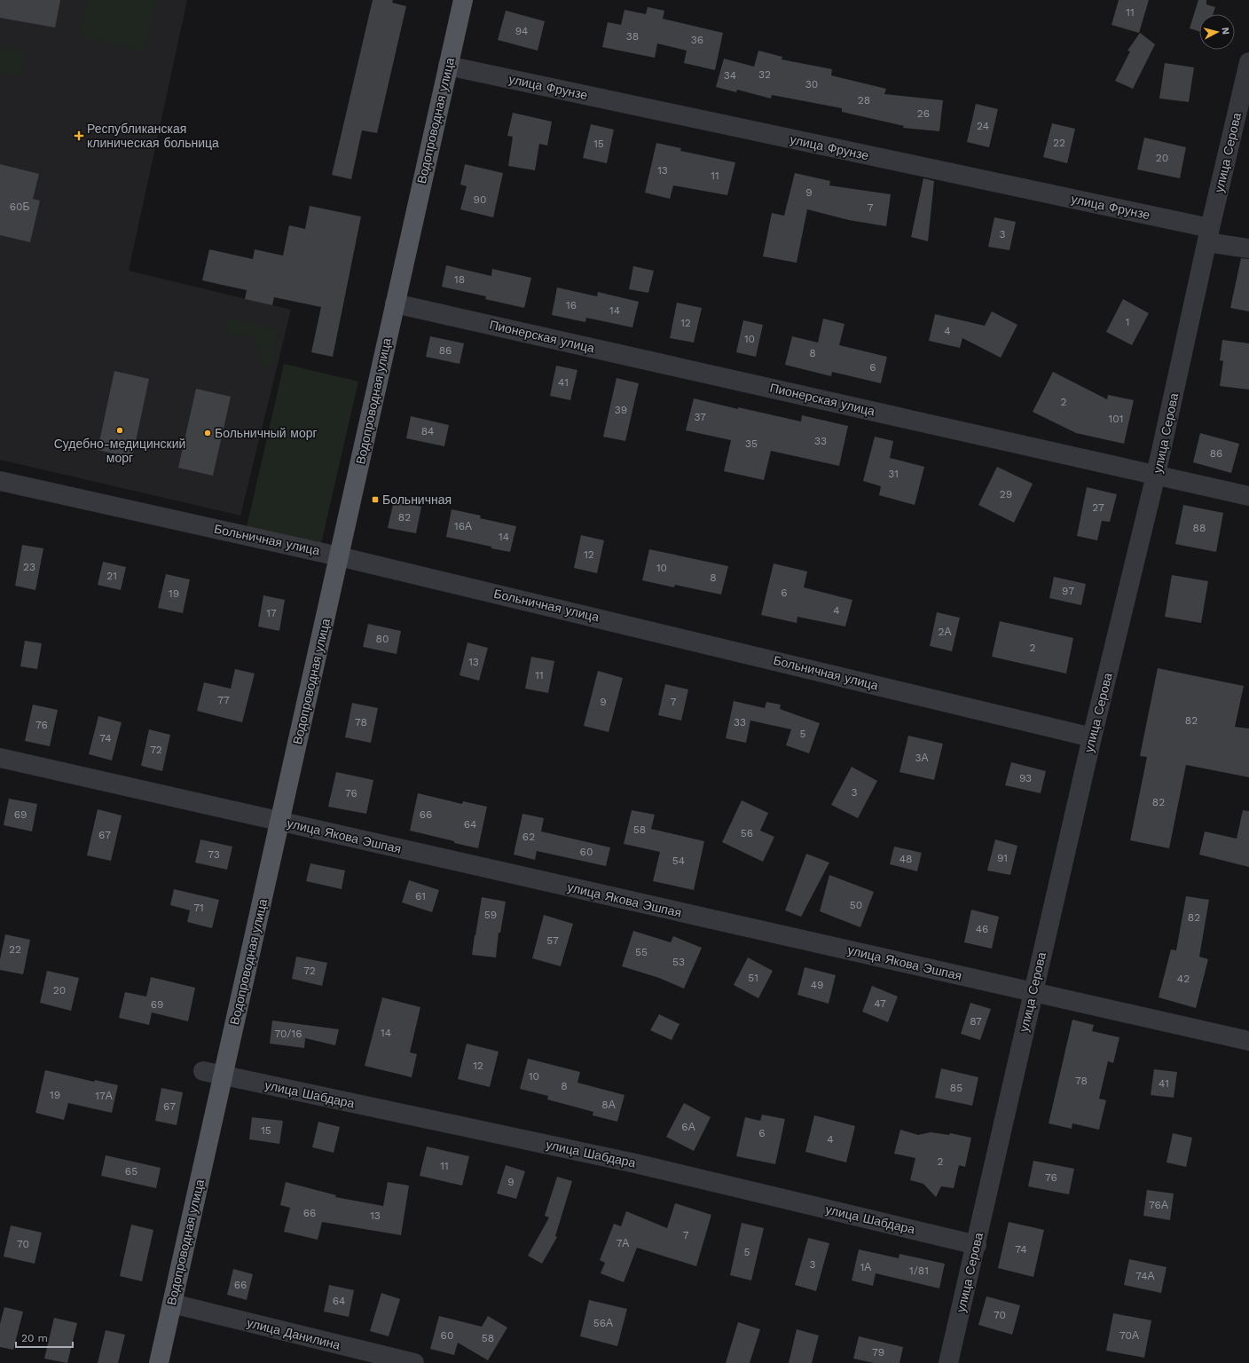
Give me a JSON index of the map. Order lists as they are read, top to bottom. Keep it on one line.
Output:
{"streets":{"main road":["Водопроводная улица"],"street":["улица Фрунзе","улица Серова","Пионерская улица","Больничная улица","улица Якова Эшпая","улица Шабдара","улица Данилина"]},"crossings":[["улица Фрунзе","Водопроводная улица"],["улица Фрунзе","улица Серова"],["Водопроводная улица","Пионерская улица"],["Водопроводная улица","Больничная улица"],["Водопроводная улица","улица Якова Эшпая"],["Водопроводная улица","улица Шабдара"],["Водопроводная улица","улица Данилина"],["улица Серова","Пионерская улица"],["улица Серова","Больничная улица"],["улица Серова","улица Якова Эшпая"],["улица Серова","улица Шабдара"]],"places":{"health":["Республиканская клиническая больница"],"other":["Судебно-медицинский морг","Больничный морг"],"transit":["Больничная"]},"house_numbers":["11","94","38","36","32","34","30","28","26","24","22","15","20","13","11","9","90","60Б","7","3","18","16","14","1","12","4","10","86","8","6","41","2","39","37","101","84","33","35","86","31","29","27","82","16А","88","14","12","23","10","21","8","97","6","19","4","17","2А","80","2","13","11","77","9","7","82","78","33","76","5","74","72","3А","93","3","76","82","69","66","64","58","56","67","62","60","73","91","48","54","61","50","71","59","82","46","57","22","55","53","72","51","42","49","20","47","69","87","14","70/16","12","10","78","41","8","85","19","17А","8А","67","6А","15","6","4","2","11","65","76","9","76А","66","13","7","7А","70","74","5","3","1А","1/81","74А","66","64","70","56А","60","70А","58","79"],"scale_bar":"20 m","north":"right"}
